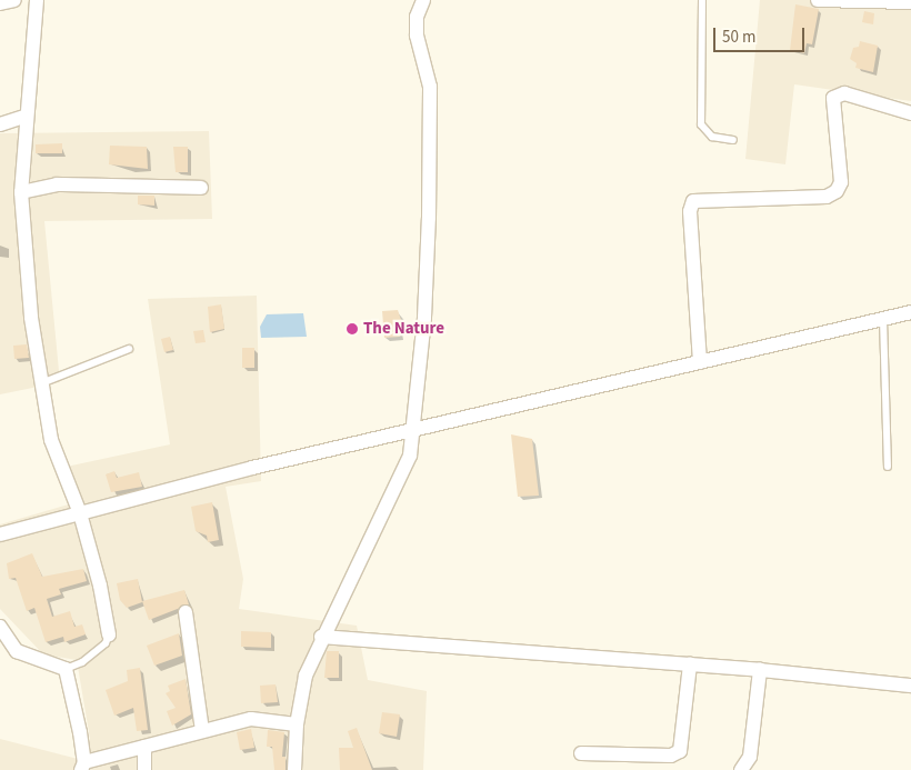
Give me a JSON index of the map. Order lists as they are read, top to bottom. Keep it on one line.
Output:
{"places":["The Nature"],"scale_bar":"50 m"}
